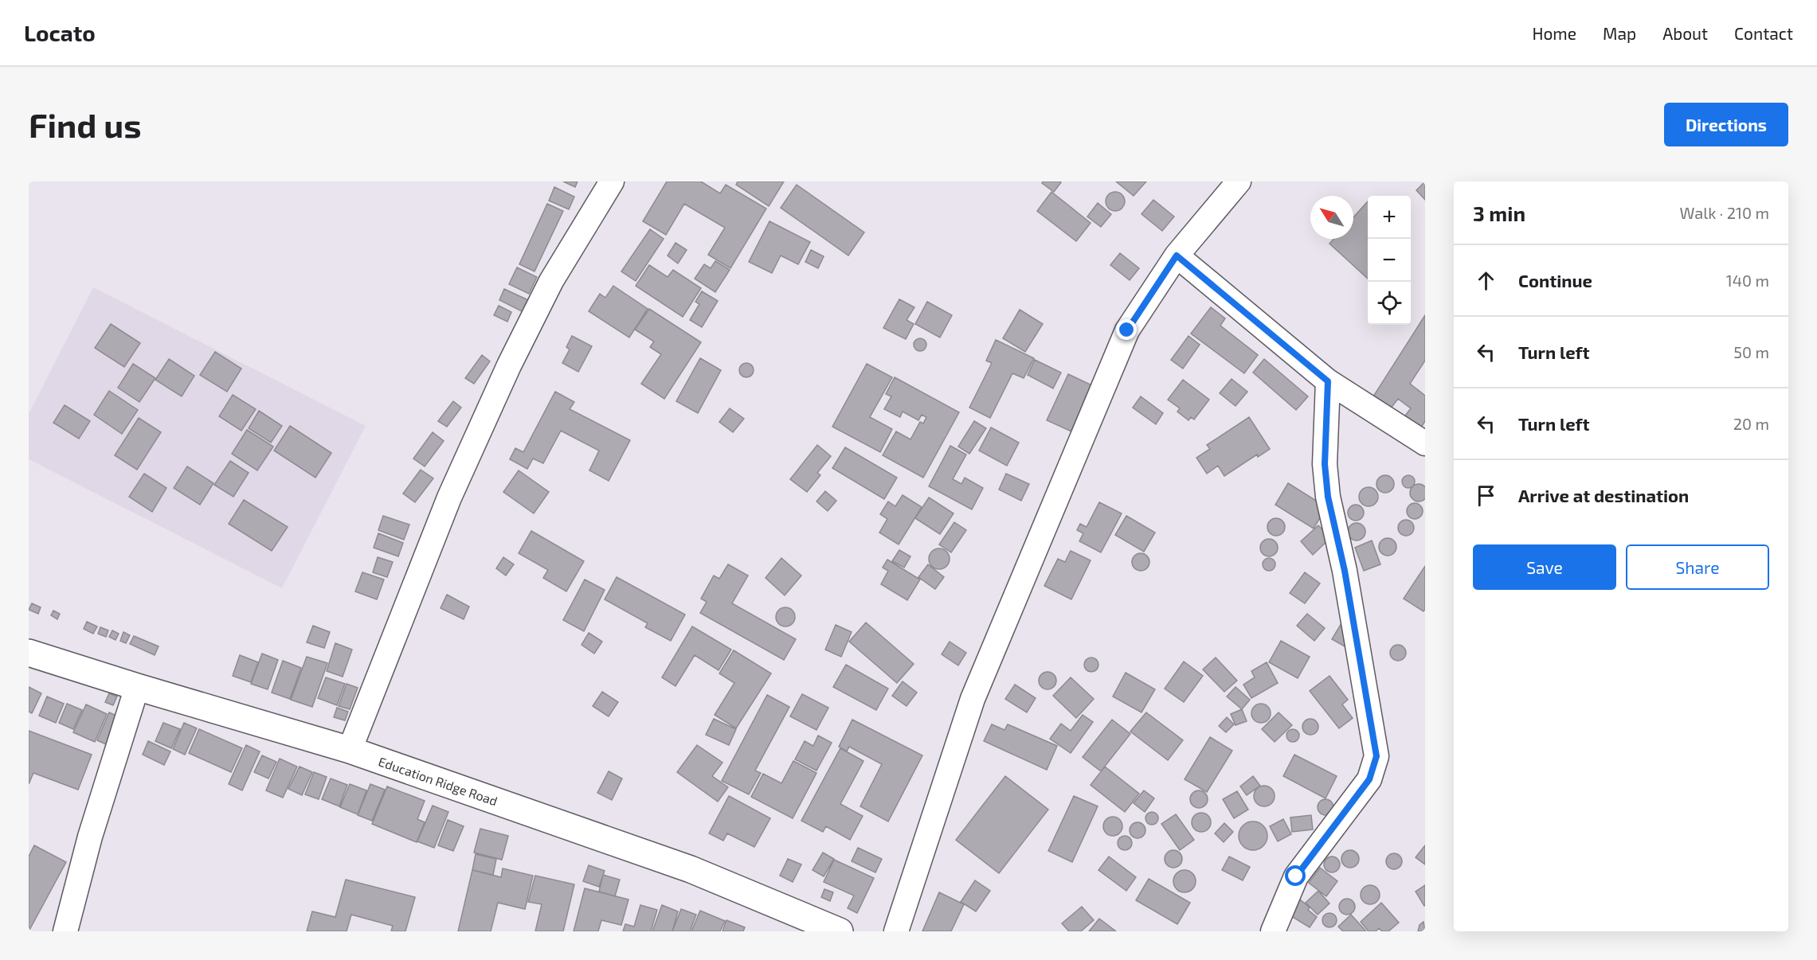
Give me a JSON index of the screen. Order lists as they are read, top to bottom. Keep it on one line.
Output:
{"streets":{"main road":["Education Ridge Road"]},"north":"top left","page":{"header":"Locato","nav":["Home","Map","About","Contact"],"buttons":["Directions",["Save","Share"]],"title":"Find us","heading":["3 min","Walk · 210 m"],"map_buttons":["+","−"],"list":[["Continue","140 m"],["Turn left","50 m"],["Turn left","20 m"],"Arrive at destination"]}}
